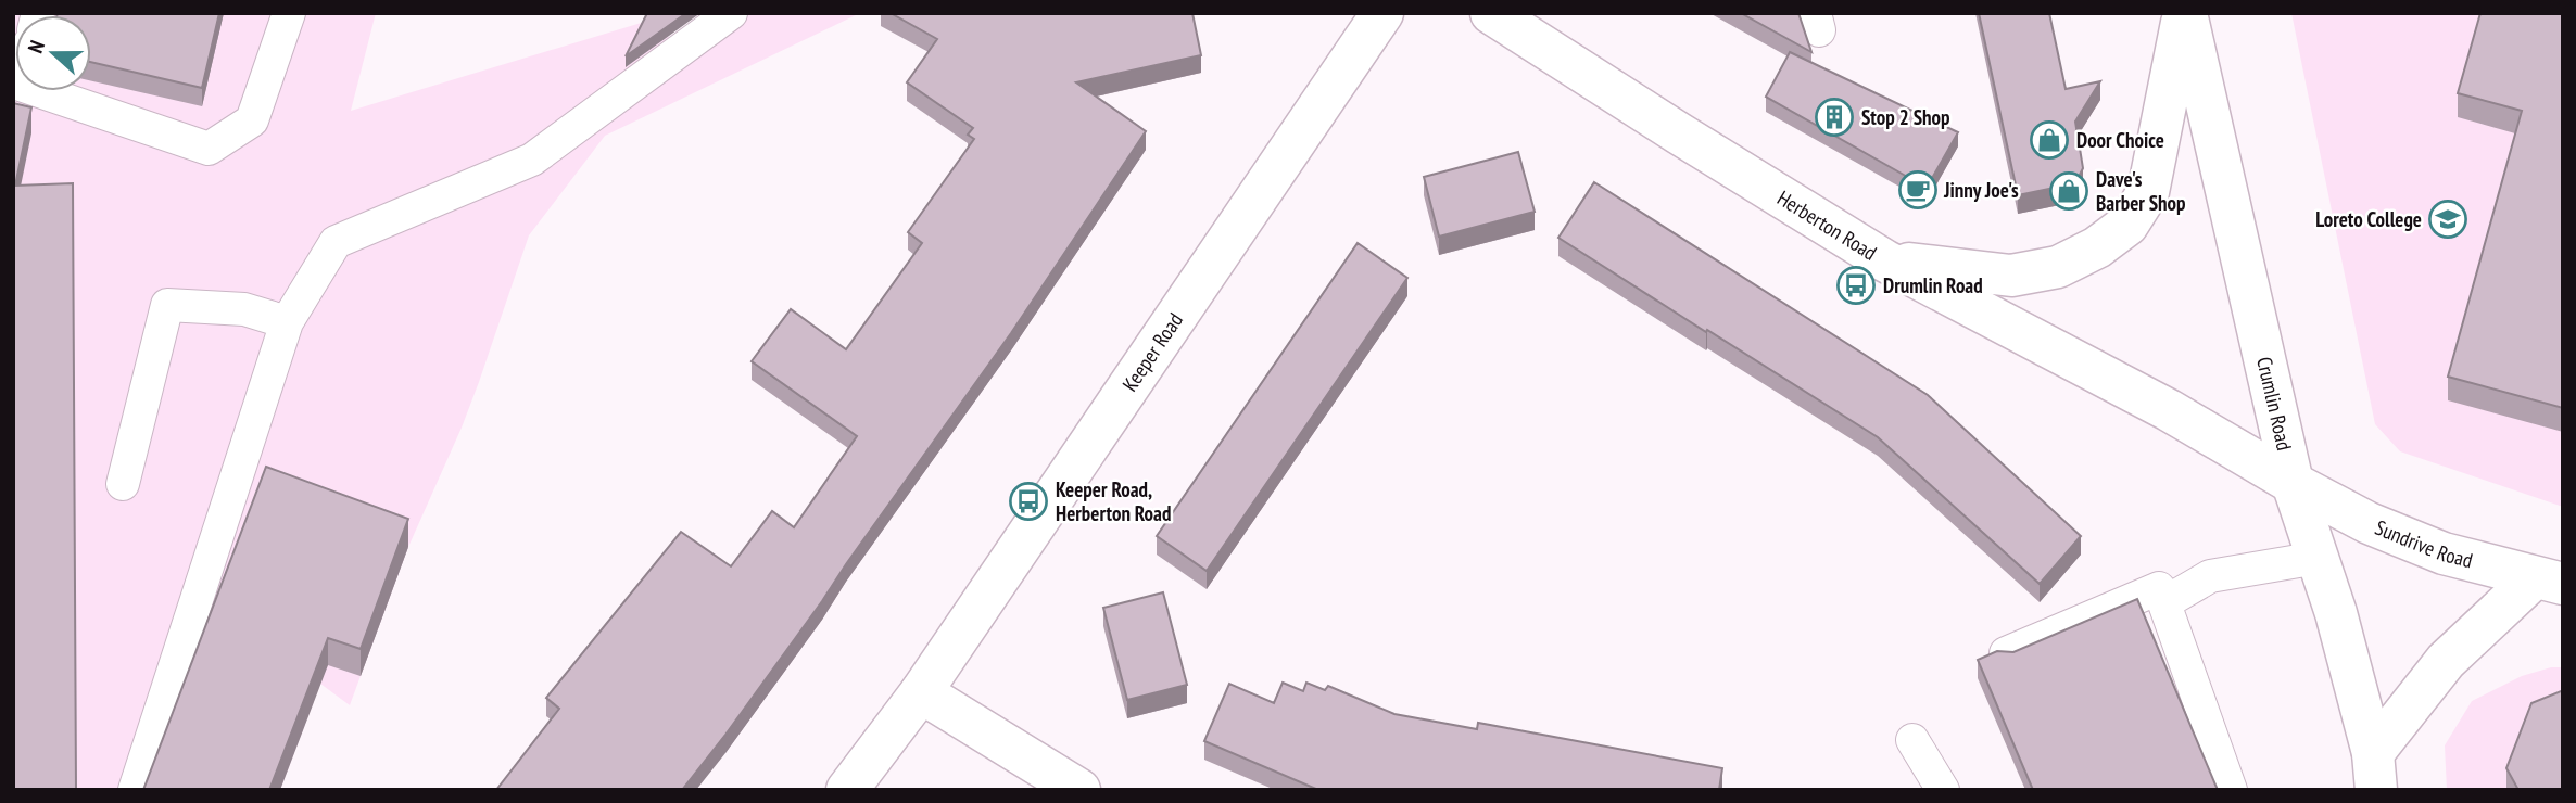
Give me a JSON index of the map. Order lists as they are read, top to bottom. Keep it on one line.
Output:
{"streets":{"street":["Herberton Road","Keeper Road","Crumlin Road","Sundrive Road"]},"crossings":[["Herberton Road","Crumlin Road"],["Herberton Road","Sundrive Road"],["Crumlin Road","Sundrive Road"]],"places":{"building":["Stop 2 Shop"],"shop":["Door Choice","Dave's Barber Shop"],"cafe":["Jinny Joe's"],"school or university":["Loreto College"],"bus stop":["Drumlin Road","Keeper Road, Herberton Road"]},"north":"left"}
